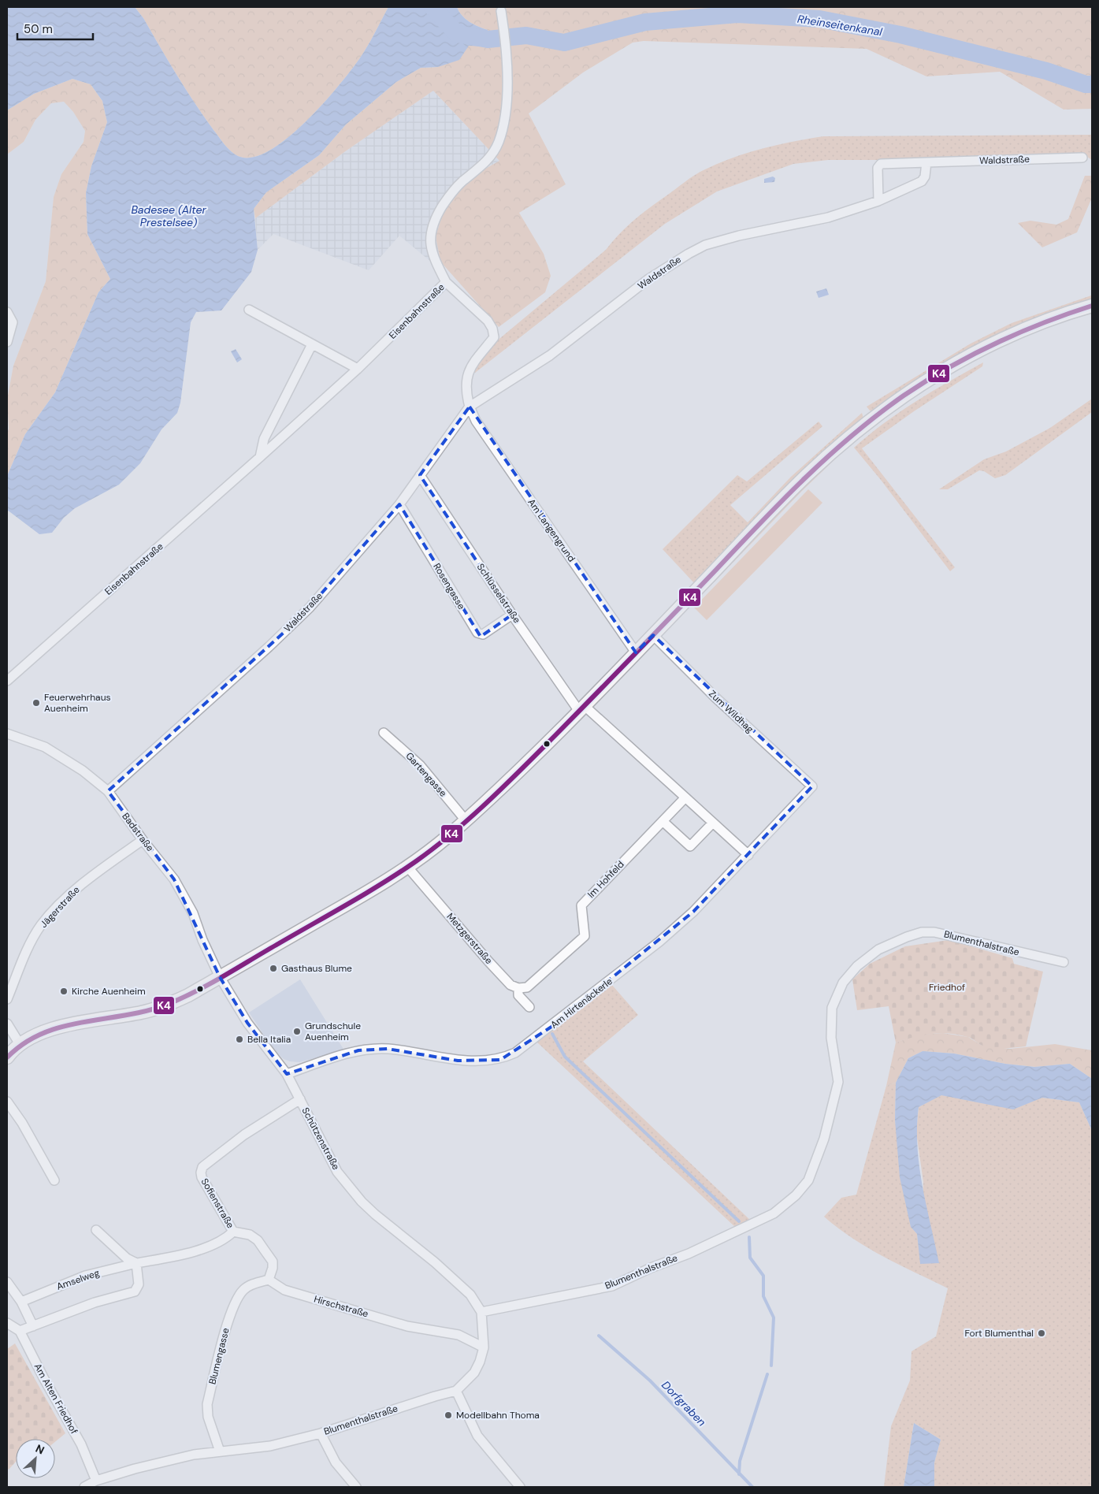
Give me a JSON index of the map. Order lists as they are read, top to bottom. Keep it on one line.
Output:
{"streets":{"street":["Waldstraße","Eisenbahnstraße","Am Langengrund","Rosengasse","Schlüsselstraße","Zum Wildhag","Gartengasse","Badstraße","Im Hohfeld","Jägerstraße","Metzgerstraße","Blumenthalstraße","Am Hirtenäckerle","Schützenstraße","Sofienstraße","Amselweg","Hirschstraße","Blumengasse","Am Alten Friedhof"]},"crossings":[["Waldstraße","Am Langengrund"],["Waldstraße","Rosengasse"],["Waldstraße","Schlüsselstraße"],["Waldstraße","Badstraße"],["Rosengasse","Schlüsselstraße"],["Zum Wildhag","Am Hirtenäckerle"],["Badstraße","Jägerstraße"],["Badstraße","Schützenstraße"],["Im Hohfeld","Metzgerstraße"],["Blumenthalstraße","Schützenstraße"],["Blumenthalstraße","Hirschstraße"],["Blumenthalstraße","Blumengasse"],["Blumenthalstraße","Am Alten Friedhof"],["Am Hirtenäckerle","Schützenstraße"],["Schützenstraße","Sofienstraße"],["Sofienstraße","Amselweg"],["Hirschstraße","Blumengasse"]],"water":["Rheinseitenkanal","Badesee (Alter Prestelsee)","Dorfgraben"],"parks":["Friedhof"],"places":["Feuerwehrhaus Auenheim","Gasthaus Blume","Kirche Auenheim","Grundschule Auenheim","Bella Italia","Fort Blumenthal","Modellbahn Thoma"],"lines":["transit line K4"],"scale_bar":"50 m","north":"top right"}
